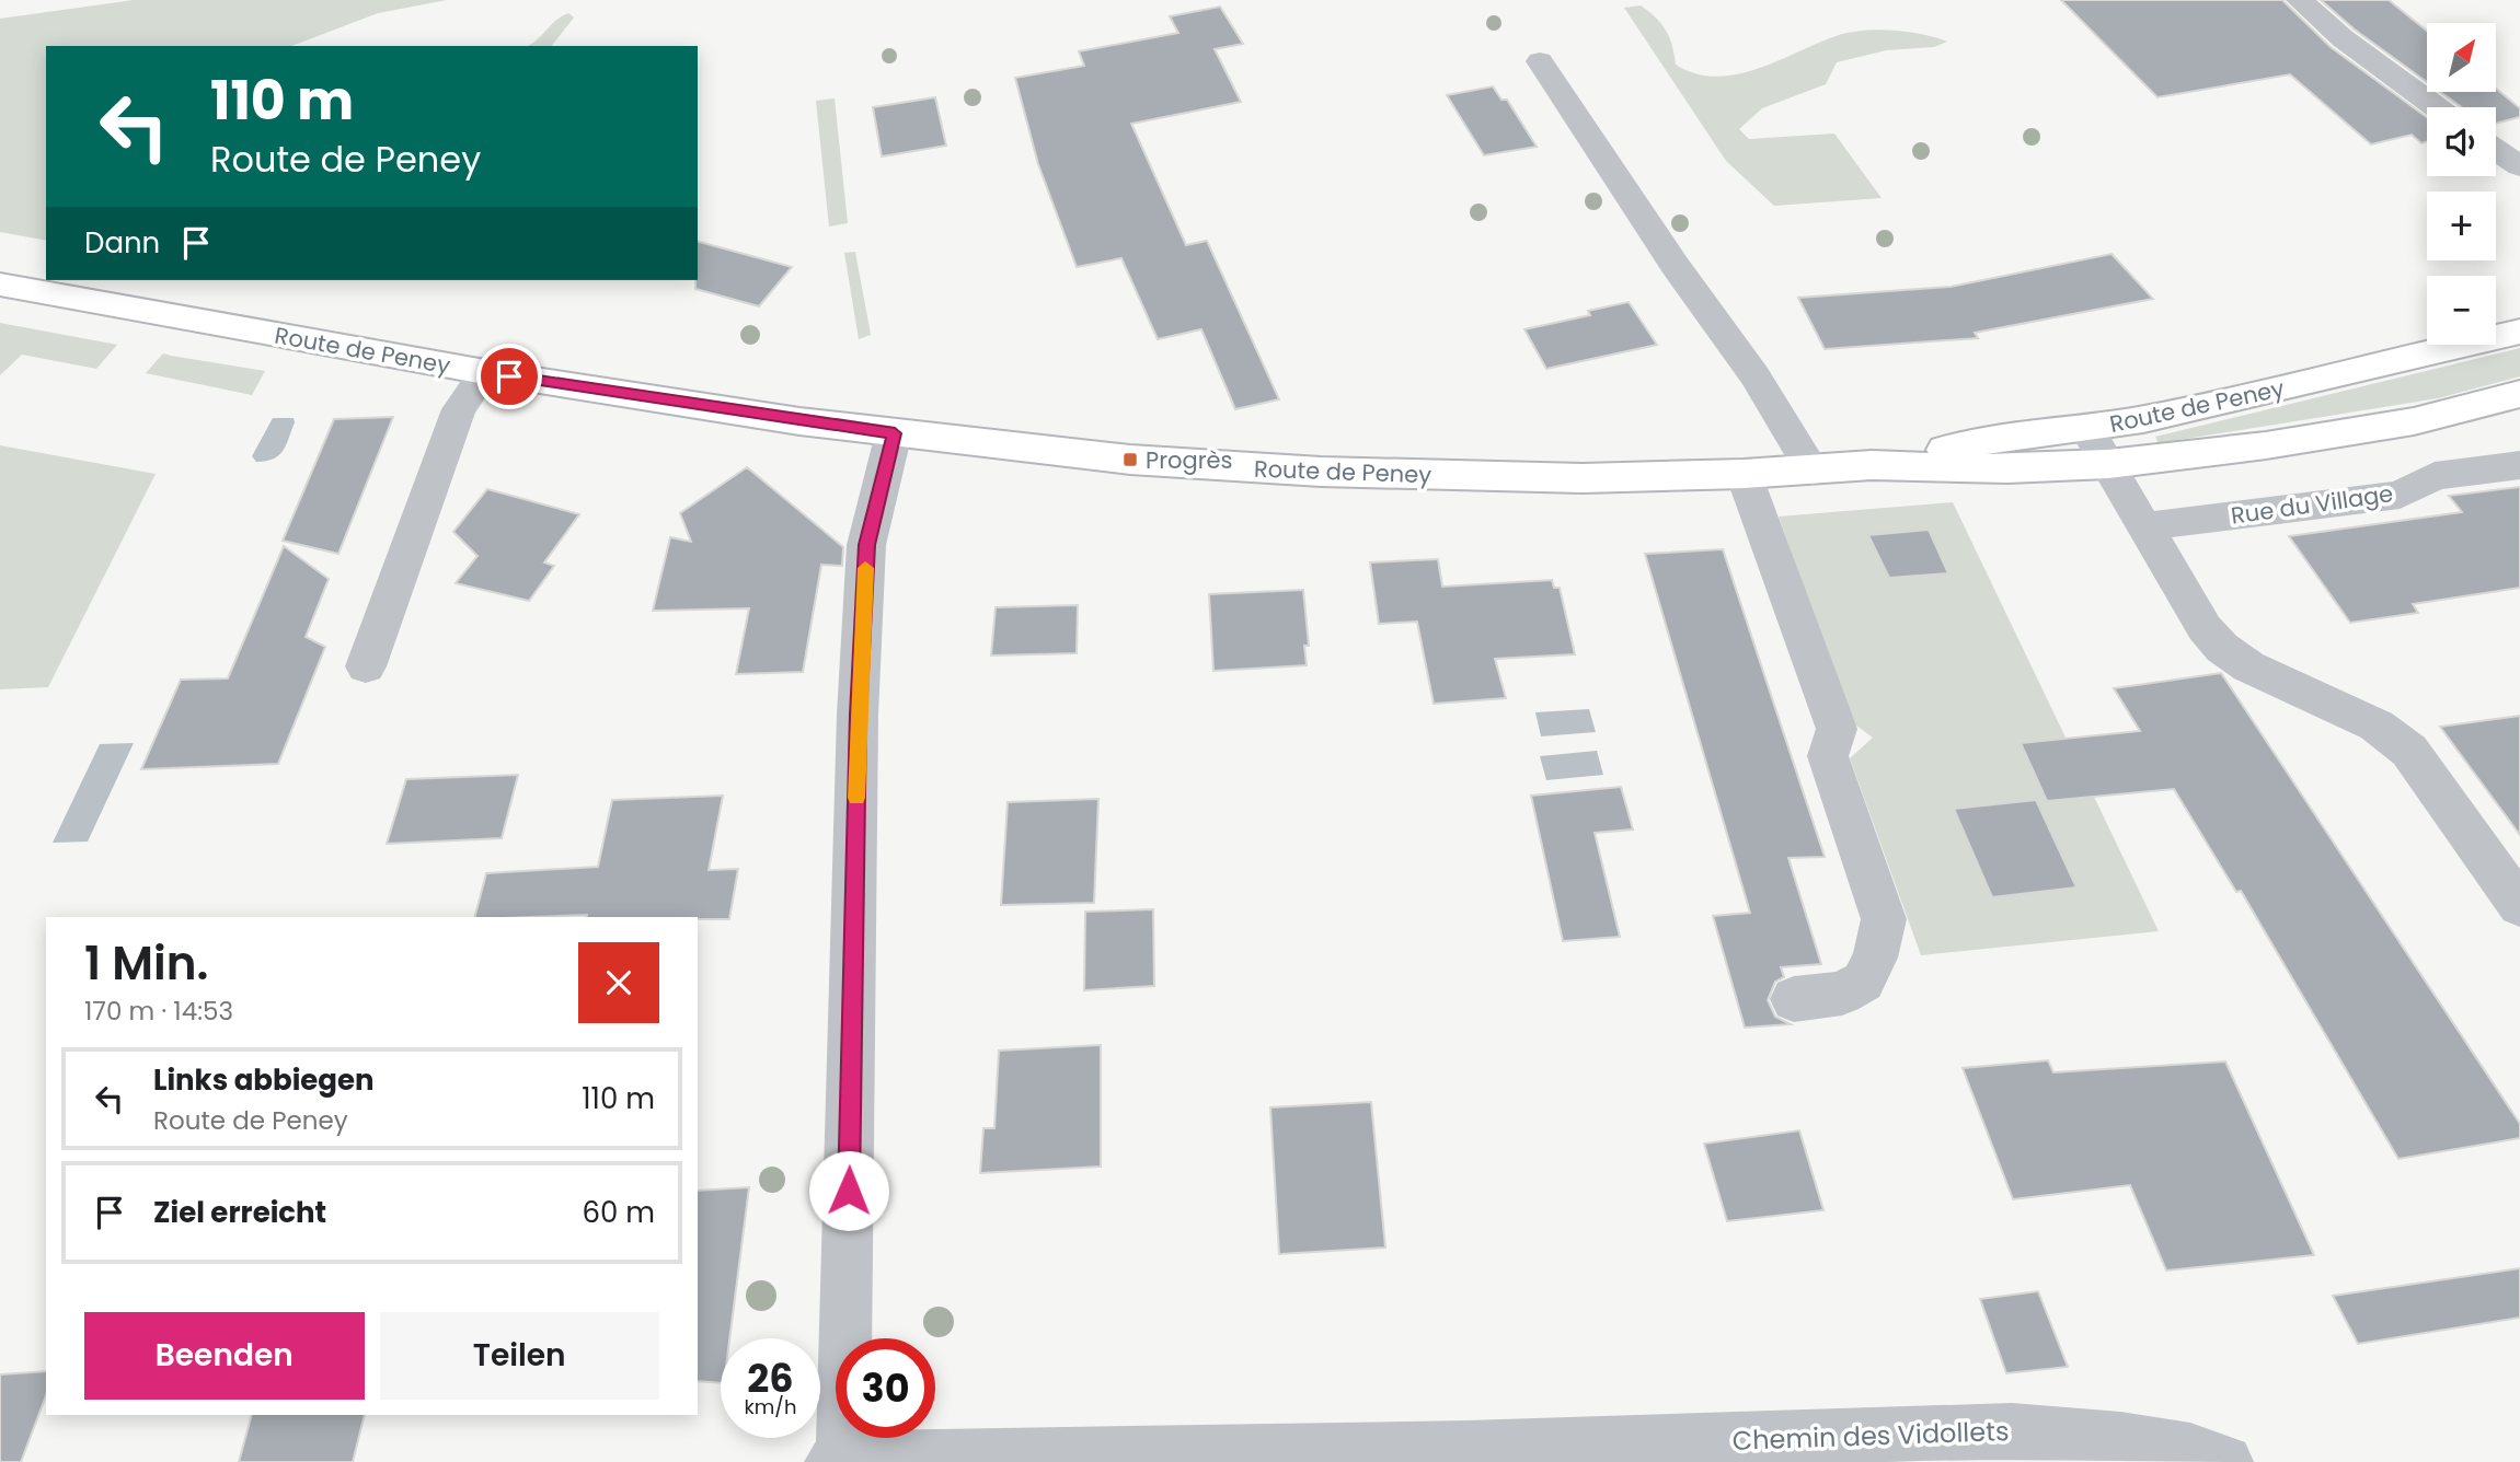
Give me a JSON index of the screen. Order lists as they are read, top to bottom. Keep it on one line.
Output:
{"streets":{"main road":["Route de Peney"],"street":["Rue du Village","Chemin des Vidollets"]},"places":{"transit":["Progrès"]},"north":"top right","page":{"map_buttons":["+","−"],"turn":["110 m","Route de Peney"],"then":"Dann","heading":["1 Min.","170 m · 14:53"],"list":[{"name":"Links abbiegen","note":"Route de Peney","value":"110 m"},{"name":"Ziel erreicht","value":"60 m"}],"buttons":["Beenden","Teilen"],"speed":"26 km/h","limit":"30"}}
